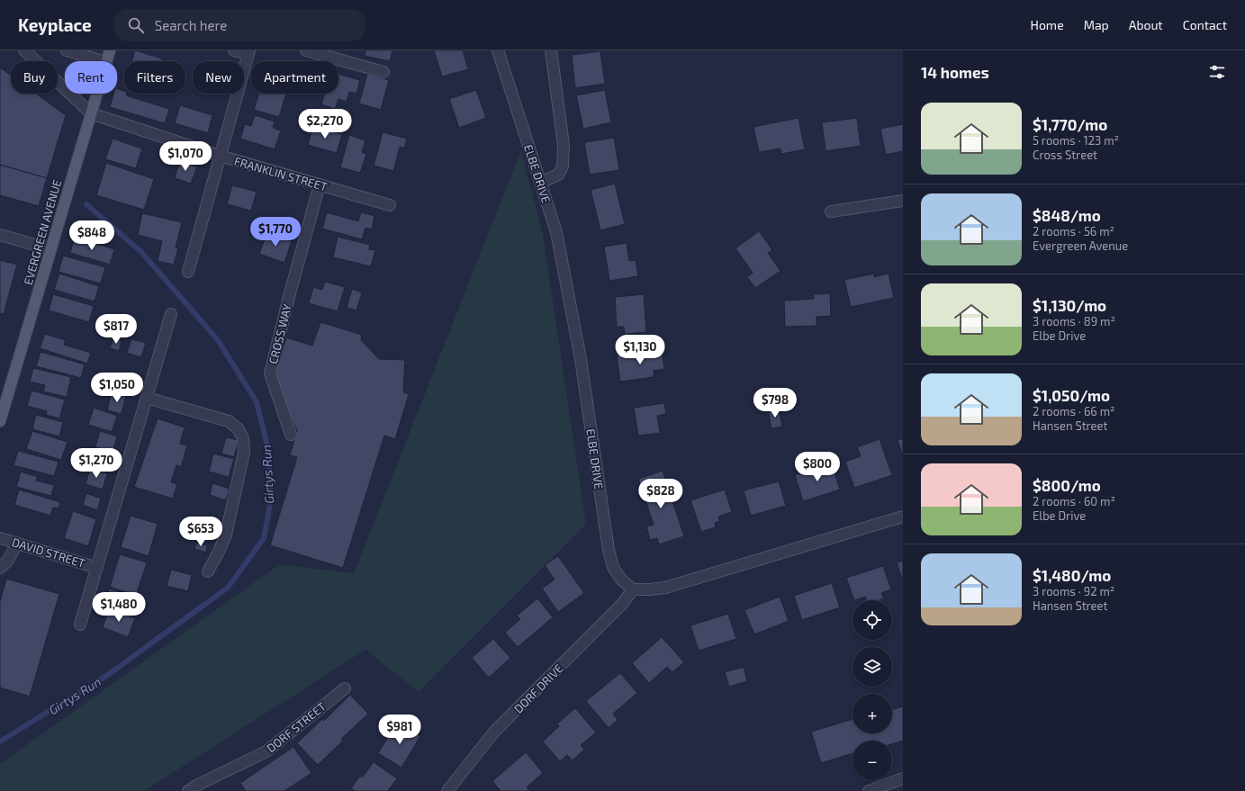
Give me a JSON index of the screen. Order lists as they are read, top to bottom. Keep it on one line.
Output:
{"streets":{"main road":["EVERGREEN AVENUE"],"street":["FRANKLIN STREET","ELBE DRIVE","CROSS WAY","DAVID STREET","DORF DRIVE","DORF STREET"]},"crossings":[["FRANKLIN STREET","EVERGREEN AVENUE"],["FRANKLIN STREET","CROSS WAY"],["ELBE DRIVE","DORF DRIVE"]],"water":["Girtys Run"],"page":{"header":"Keyplace","search":"Search here","nav":["Home","Map","About","Contact"],"heading":"14 homes","chip":["Buy","Rent","Filters","New","Apartment"],"list":[{"name":"$1,770/mo","note":"5 rooms · 123 m² · Cross Street"},{"name":"$848/mo","note":"2 rooms · 56 m² · Evergreen Avenue"},{"name":"$1,130/mo","note":"3 rooms · 89 m² · Elbe Drive"},{"name":"$1,050/mo","note":"2 rooms · 66 m² · Hansen Street"},{"name":"$800/mo","note":"2 rooms · 60 m² · Elbe Drive"},{"name":"$1,480/mo","note":"3 rooms · 92 m² · Hansen Street"}],"price":["$2,270","$1,070","$1,770","$848","$817","$1,130","$1,050","$798","$1,270","$800","$828","$653","$1,480","$981"],"map_buttons":["+","−"]}}
